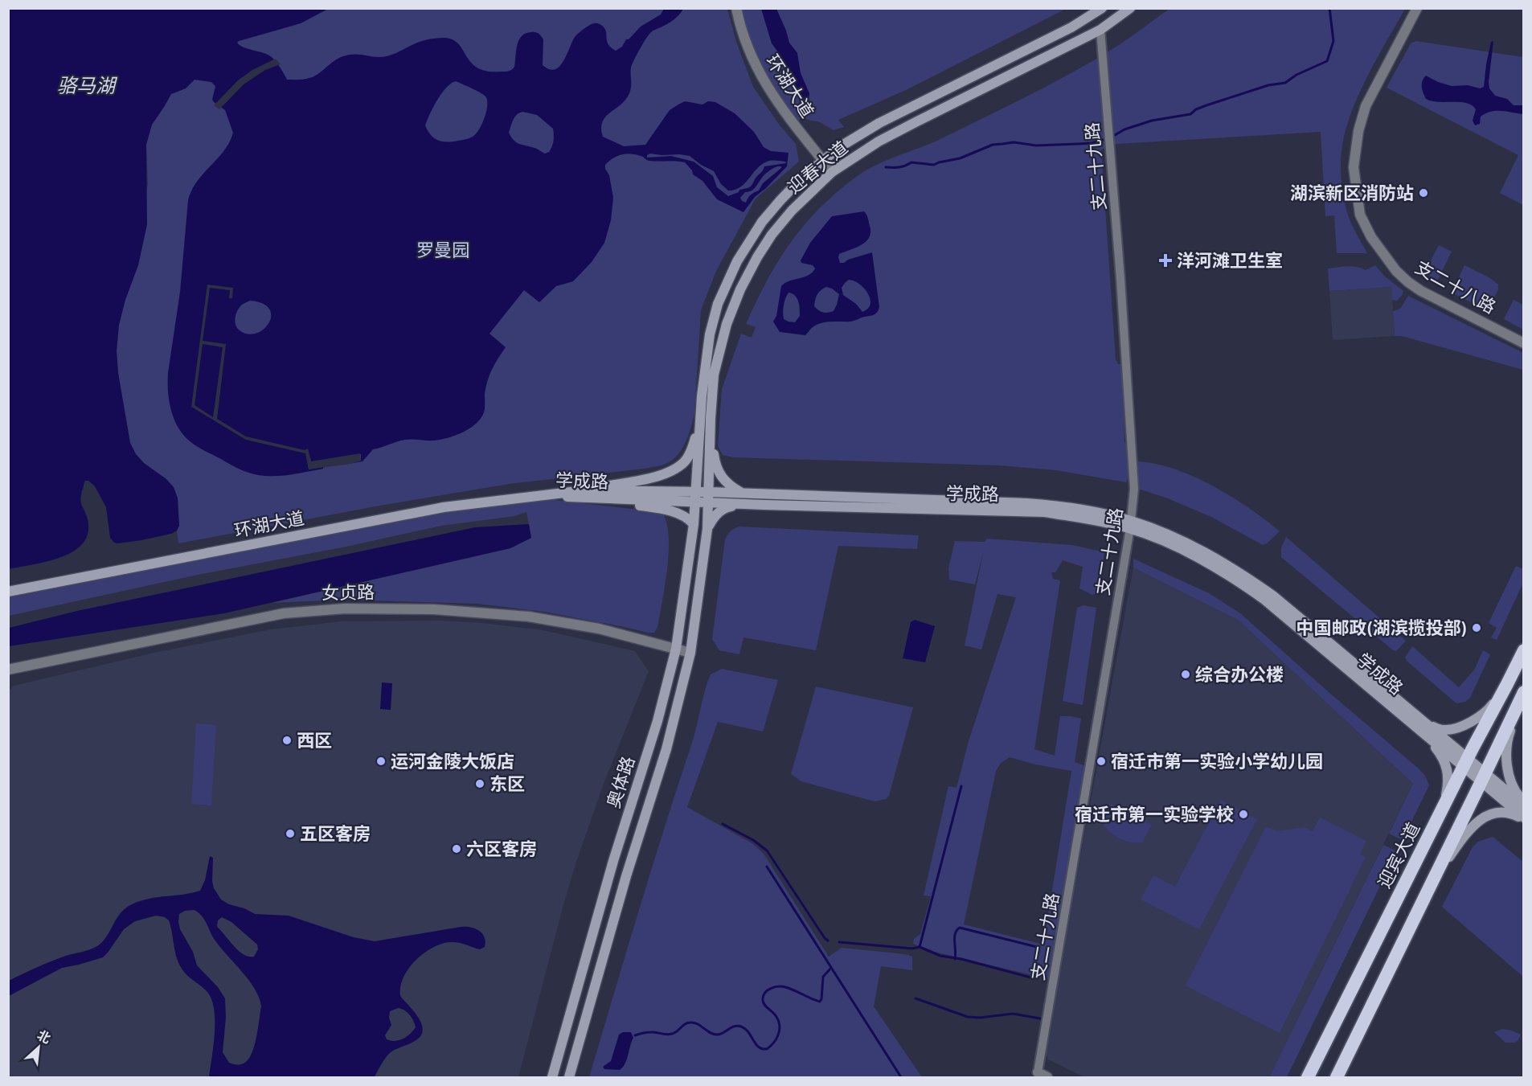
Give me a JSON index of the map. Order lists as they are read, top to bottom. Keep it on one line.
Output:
{"streets":{"highway":["迎宾大道"],"main road":["环湖大道","迎春大道","学成路","奥体路"],"street":["支二十九路","支二十八路","女贞路"]},"crossings":[["环湖大道","迎春大道"],["环湖大道","学成路"],["支二十九路","迎春大道"],["支二十九路","学成路"],["迎春大道","学成路"],["迎春大道","奥体路"],["学成路","奥体路"],["学成路","迎宾大道"],["女贞路","奥体路"]],"water":["骆马湖"],"parks":["罗曼园"],"places":{"other":["湖滨新区消防站","中国邮政(湖滨揽投部)","综合办公楼","西区","运河金陵大饭店","宿迁市第一实验小学幼儿园","东区","宿迁市第一实验学校","五区客房","六区客房"],"health":["洋河滩卫生室"]},"north":"top right"}
